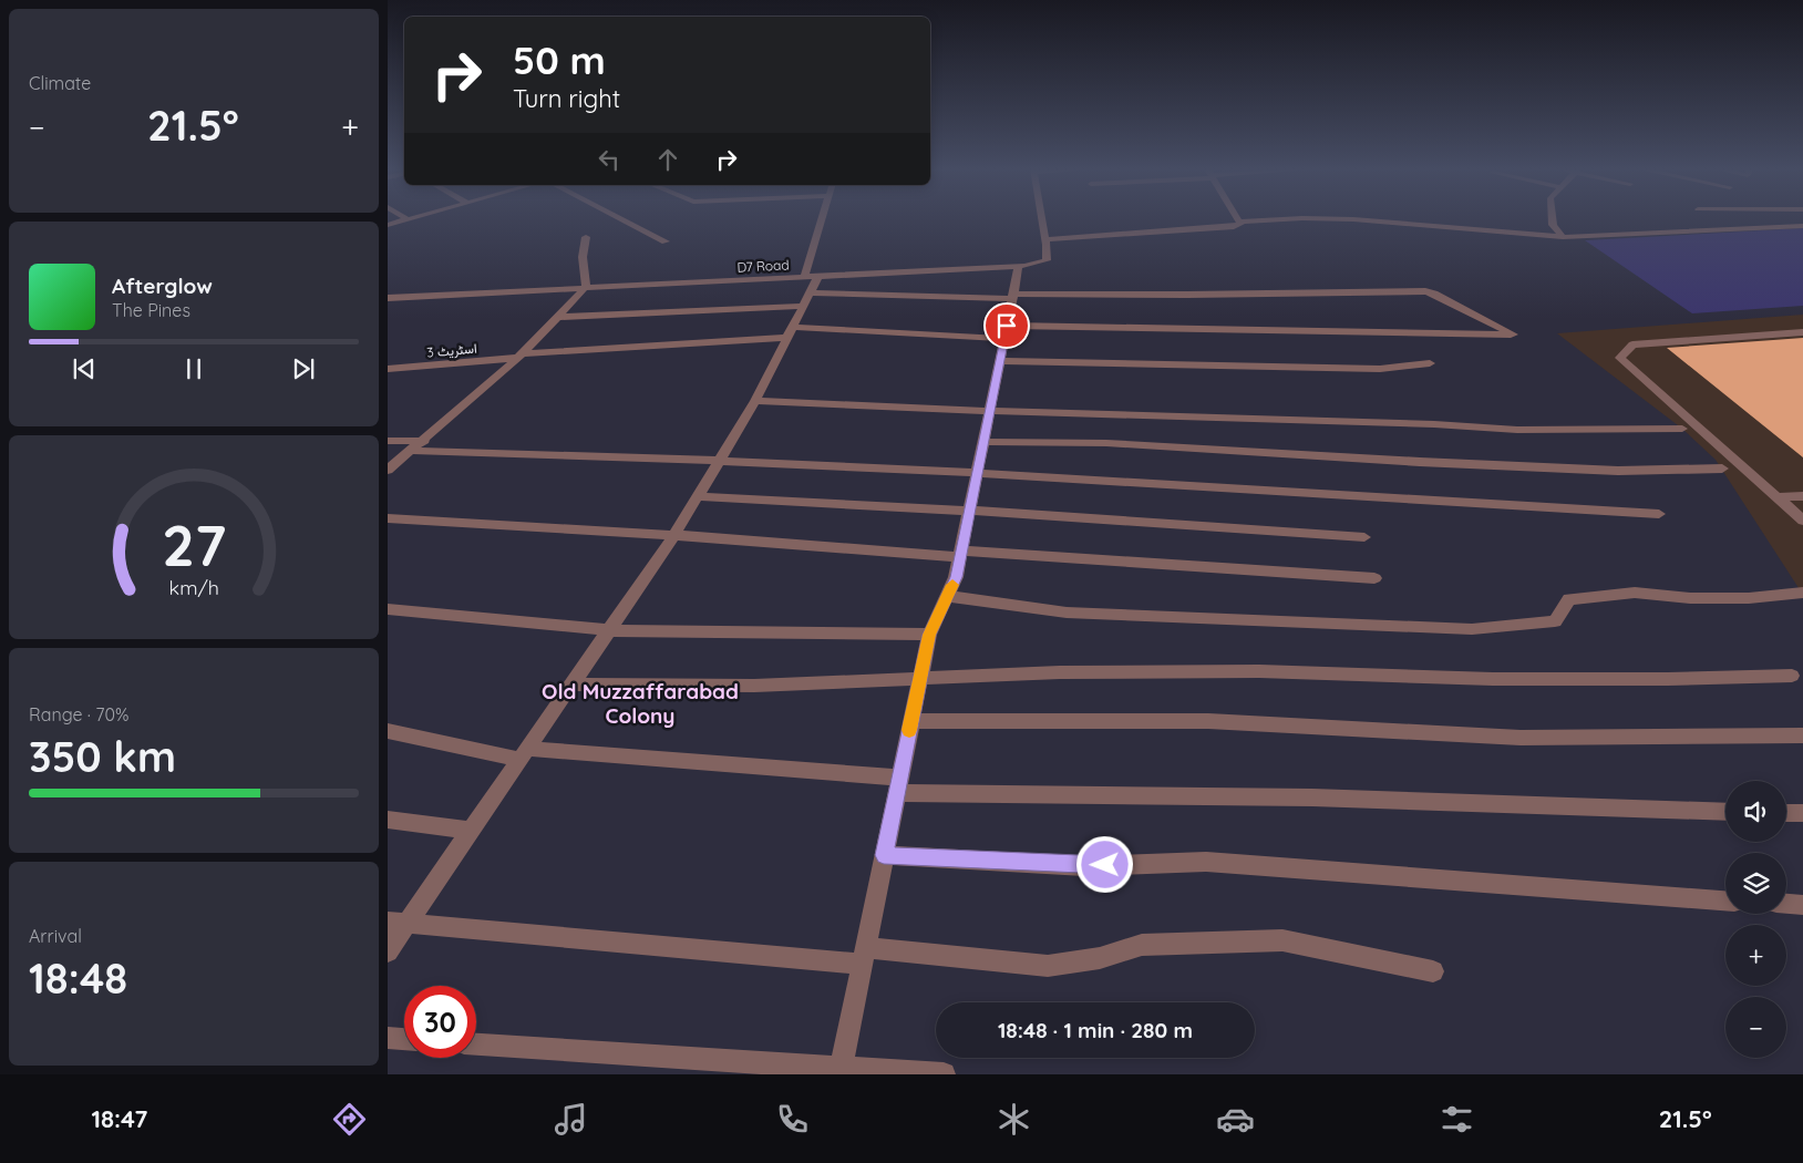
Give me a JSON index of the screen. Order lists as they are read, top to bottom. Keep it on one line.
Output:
{"streets":{"street":["D7 Road","اسٹریٹ 3"]},"districts":["Old Muzzaffarabad Colony"],"page":{"tile":["Climate",["Range · 70%","350 km"],["Arrival","18:48"]],"turn":["50 m","Turn right"],"heat":["−","21.5°","+"],"song":["Afterglow","The Pines"],"map_buttons":["+","−"],"limit":"30","trip":"18:48 · 1 min · 280 m","tabs":["18:47","21.5°"],"gauge":["27","km/h"]}}
